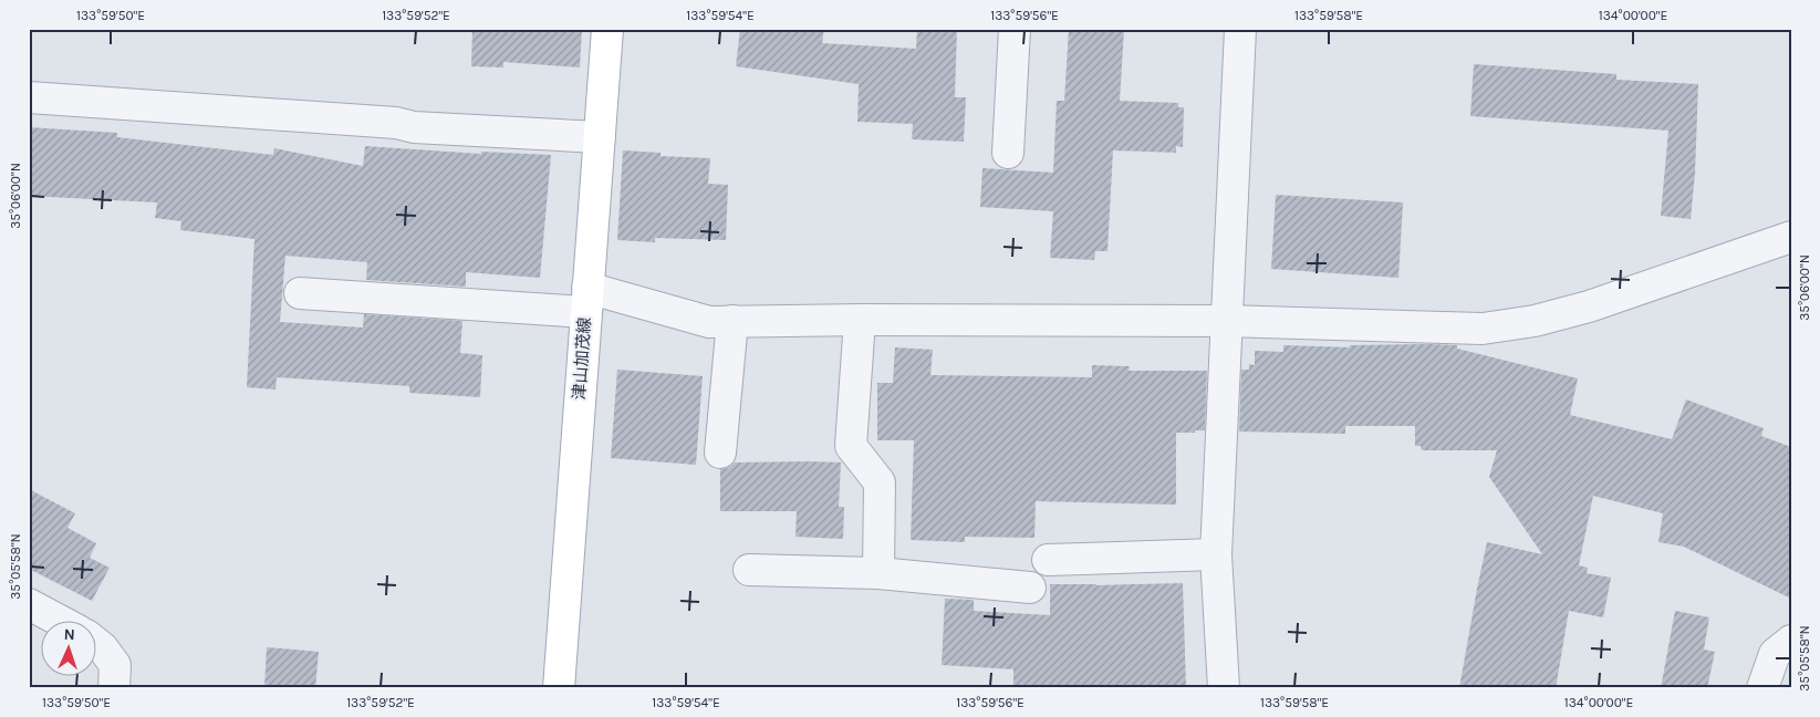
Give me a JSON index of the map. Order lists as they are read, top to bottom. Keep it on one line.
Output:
{"streets":{"main road":["津山加茂線"]},"north":"top","coordinates":["133°59'50\"E","133°59'52\"E","133°59'54\"E","133°59'56\"E","133°59'58\"E","134°00'00\"E","35°06'00\"N","35°05'58\"N"]}
